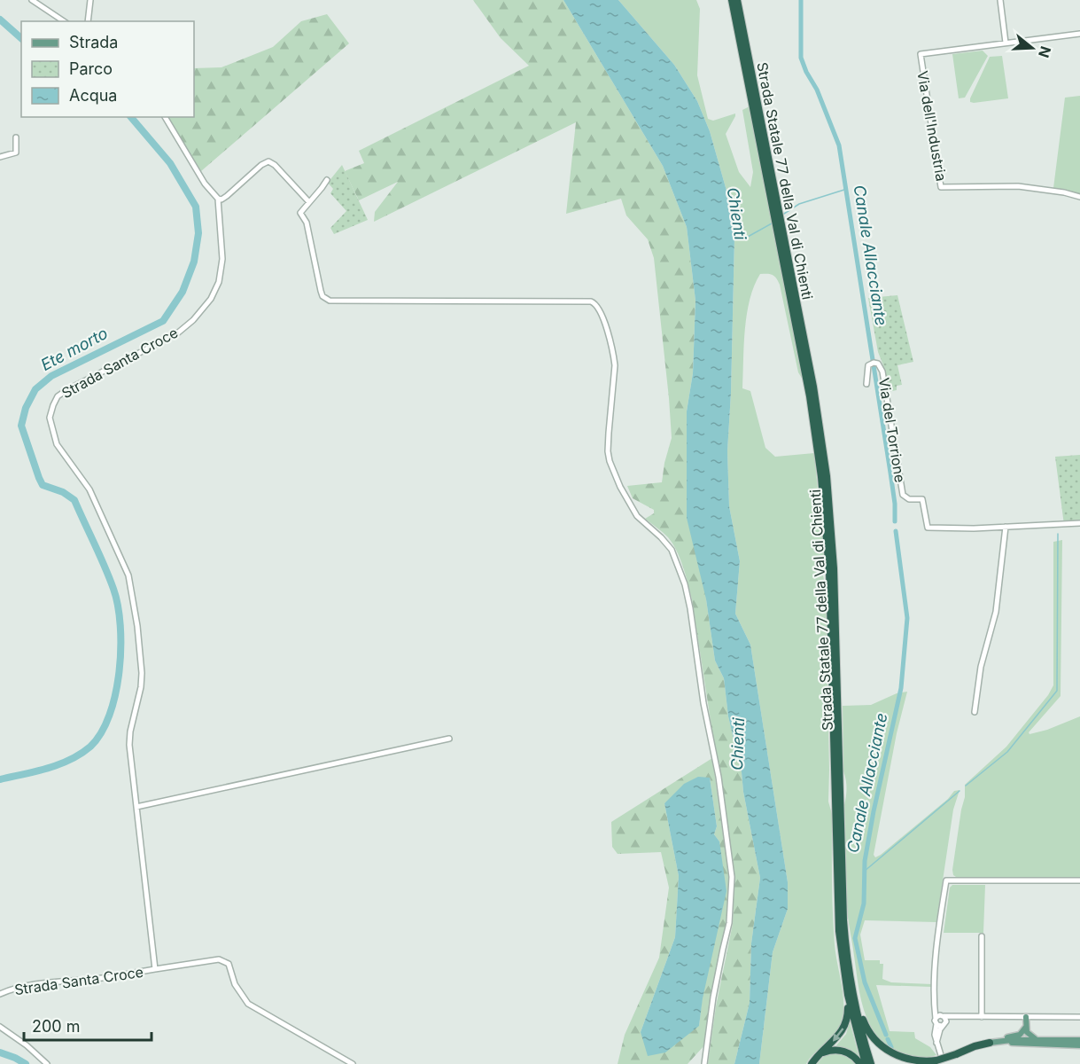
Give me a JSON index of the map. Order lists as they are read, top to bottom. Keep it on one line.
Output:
{"streets":{"highway":["Strada Statale 77 della Val di Chienti"],"street":["Via dell'Industria","Strada Santa Croce","Via del Torrione"]},"water":["Chienti","Canale Allacciante","Ete morto"],"legend":["Strada","Parco","Acqua"],"scale_bar":"200 m","north":"right"}
